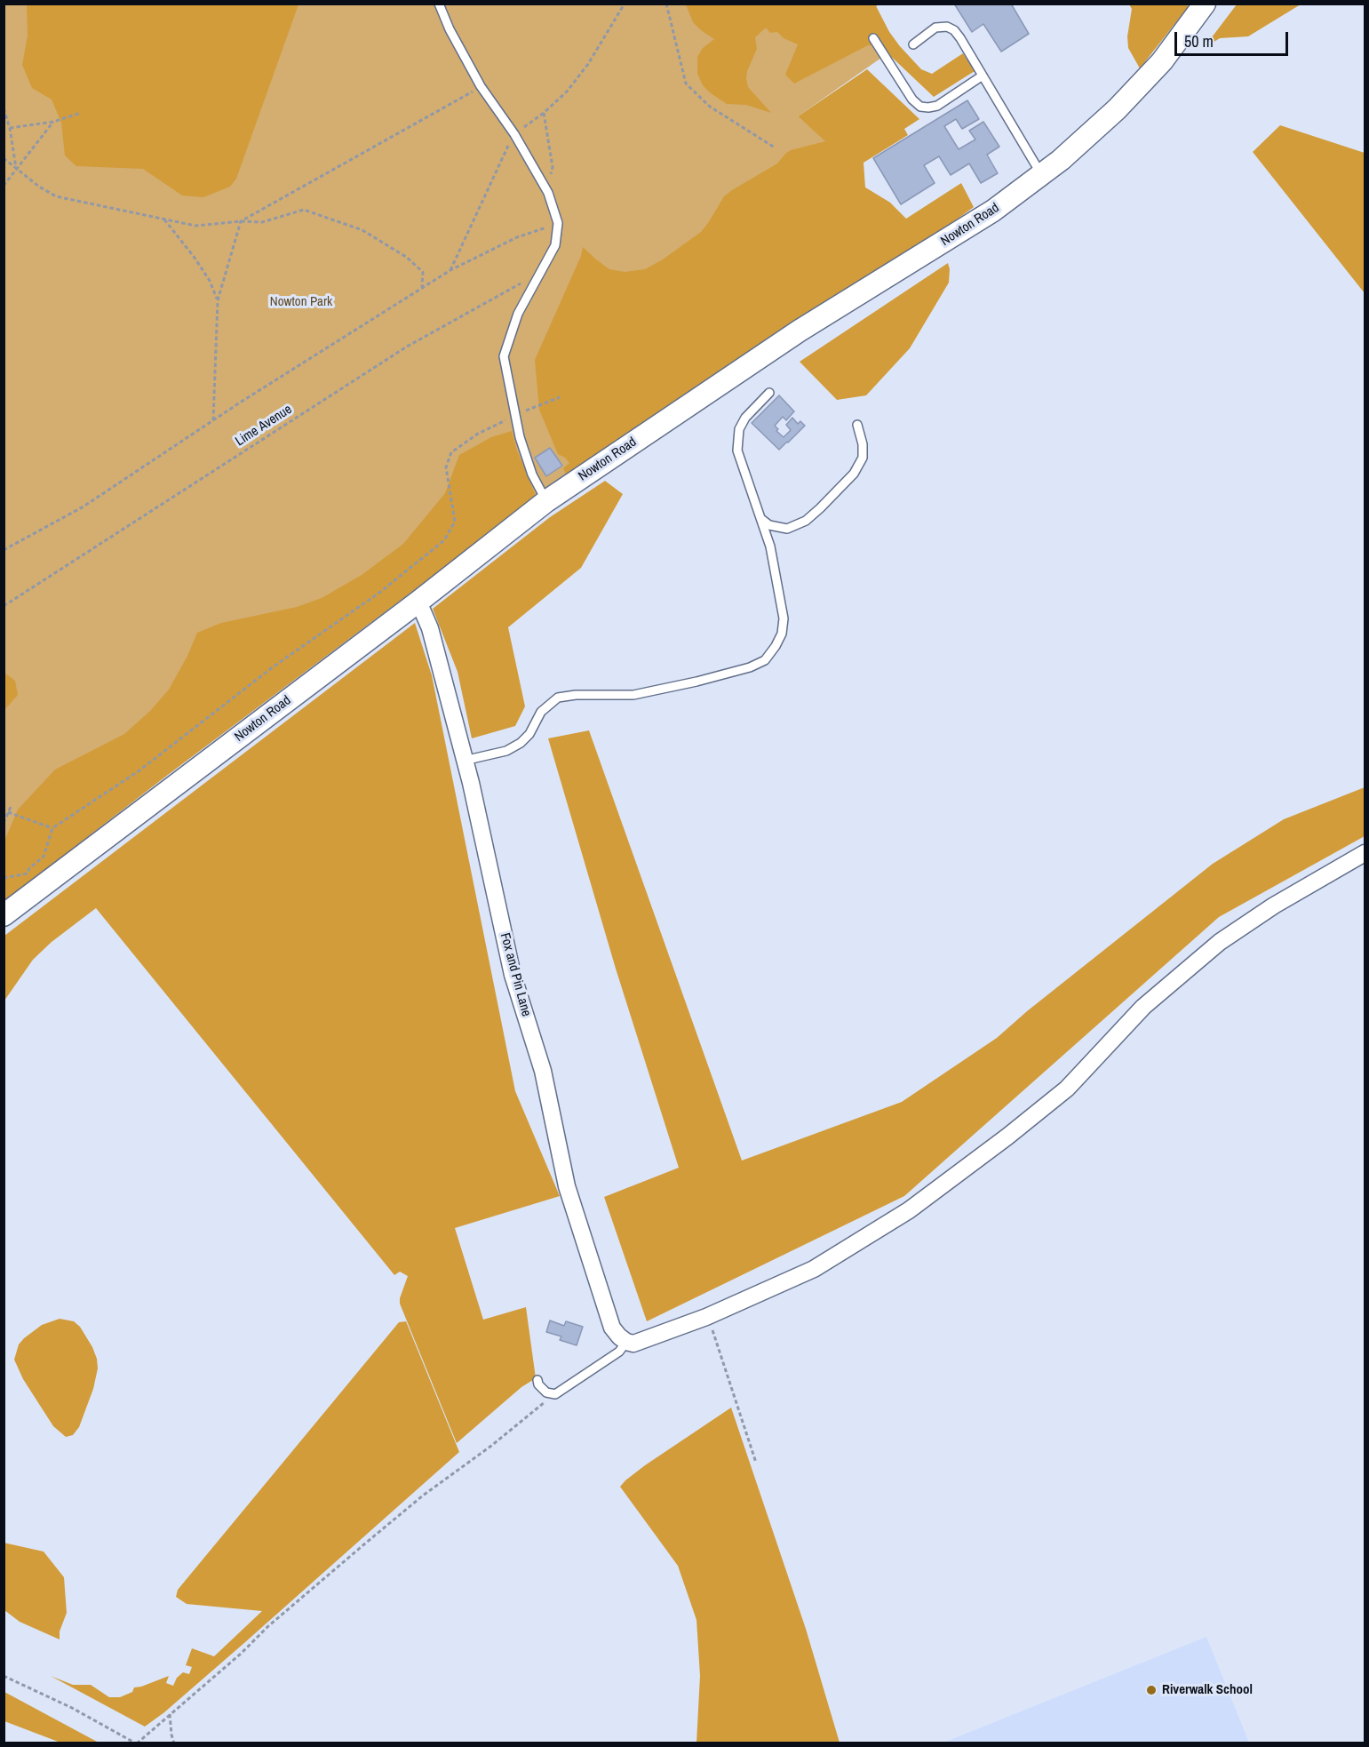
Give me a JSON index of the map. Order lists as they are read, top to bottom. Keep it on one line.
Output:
{"streets":{"street":["Nowton Road","Fox and Pin Lane"],"path":["Lime Avenue"]},"crossings":[["Nowton Road","Fox and Pin Lane"]],"parks":["Nowton Park"],"places":["Riverwalk School"],"scale_bar":"50 m"}
